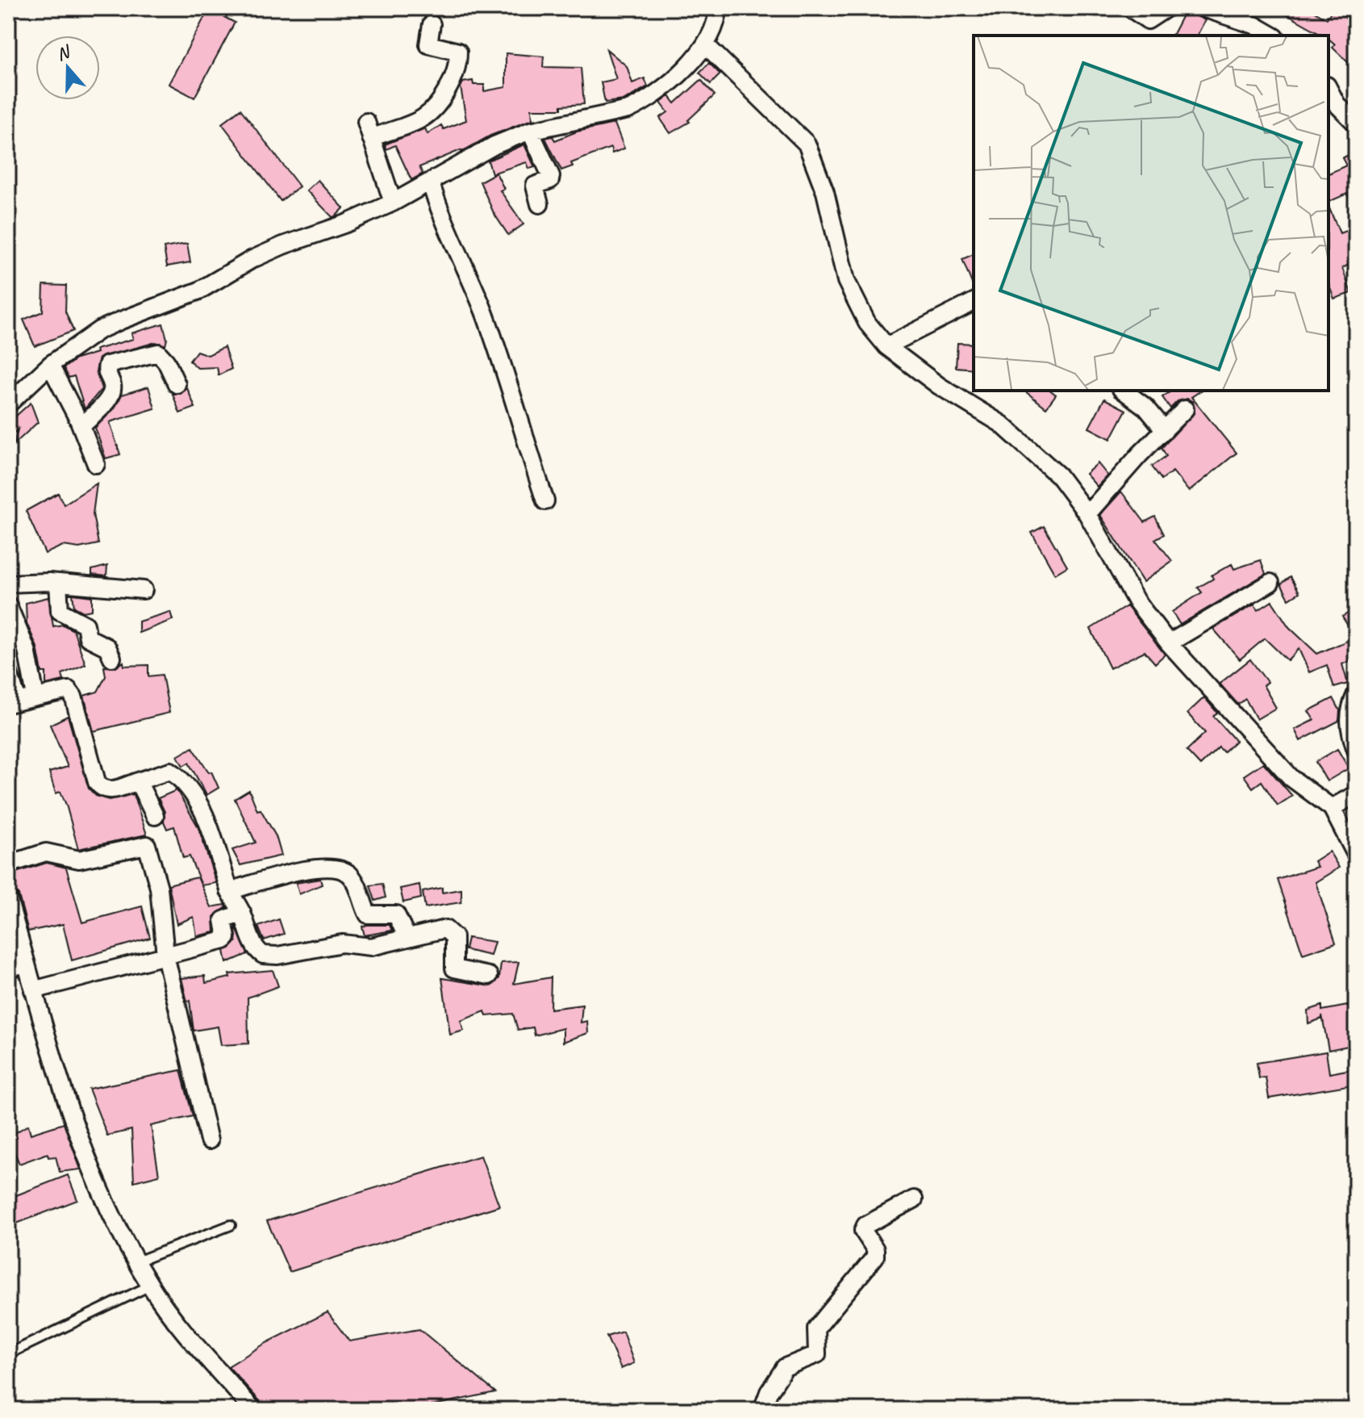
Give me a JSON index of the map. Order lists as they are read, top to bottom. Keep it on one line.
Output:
{"north":"top"}
